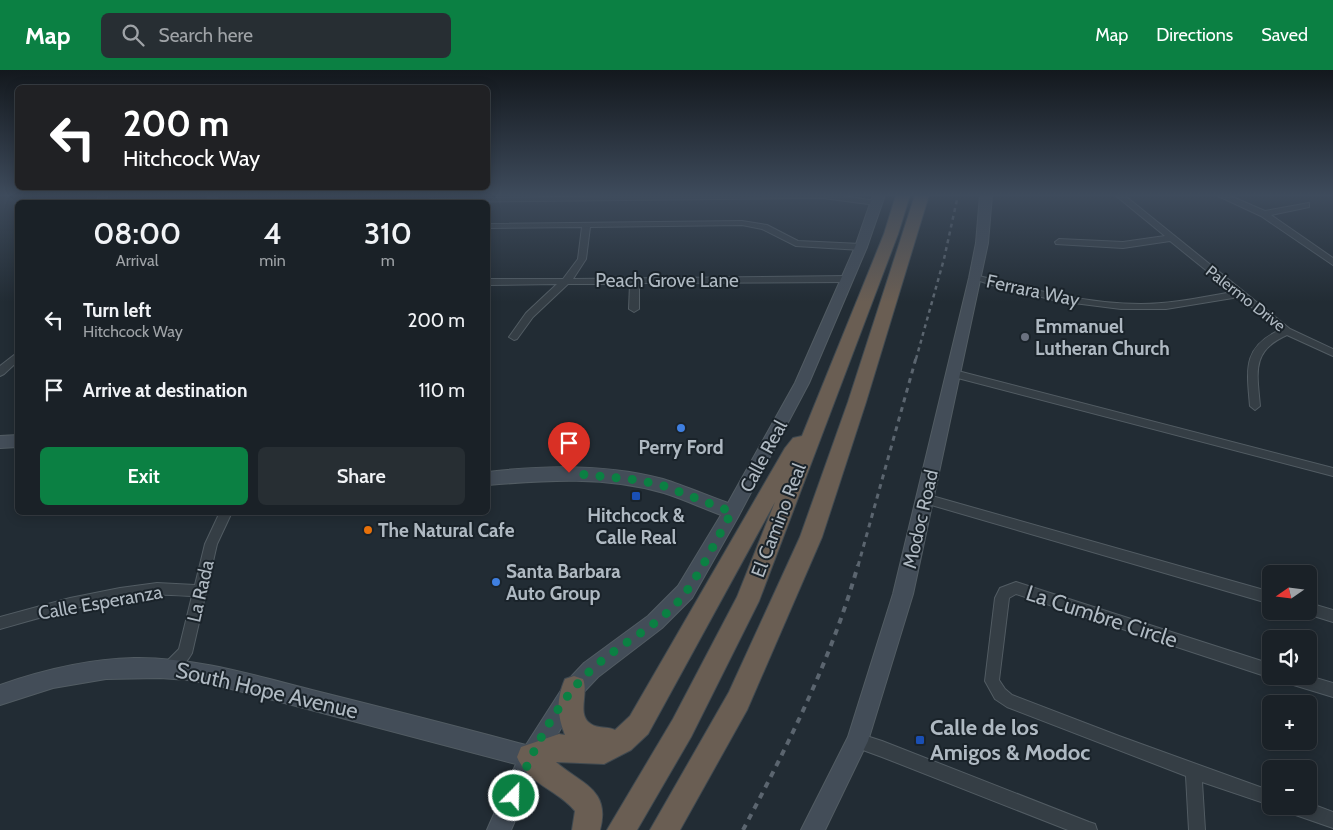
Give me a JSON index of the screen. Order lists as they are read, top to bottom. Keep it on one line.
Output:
{"streets":{"highway":["El Camino Real"],"street":["Peach Grove Lane","Ferrara Way","Palermo Drive","Calle Real","Modoc Road","La Rada","Calle Esperanza","La Cumbre Circle","South Hope Avenue"]},"crossings":[["Peach Grove Lane","Calle Real"],["Ferrara Way","Palermo Drive"],["Ferrara Way","Modoc Road"],["Calle Real","South Hope Avenue"],["La Rada","Calle Esperanza"],["La Rada","South Hope Avenue"]],"places":{"other":["Emmanuel Lutheran Church","Perry Ford","The Natural Cafe","Santa Barbara Auto Group"],"transit":["Hitchcock & Calle Real","Calle de los Amigos & Modoc"]},"north":"left","page":{"header":"Map","search":"Search here","nav":["Map","Directions","Saved"],"turn":["200 m","Hitchcock Way"],"eta":["08:00","Arrival","4","min","310","m"],"list":[{"name":"Turn left","note":"Hitchcock Way","value":"200 m"},{"name":"Arrive at destination","value":"110 m"}],"buttons":["Exit","Share"],"map_buttons":["+","−"]}}
